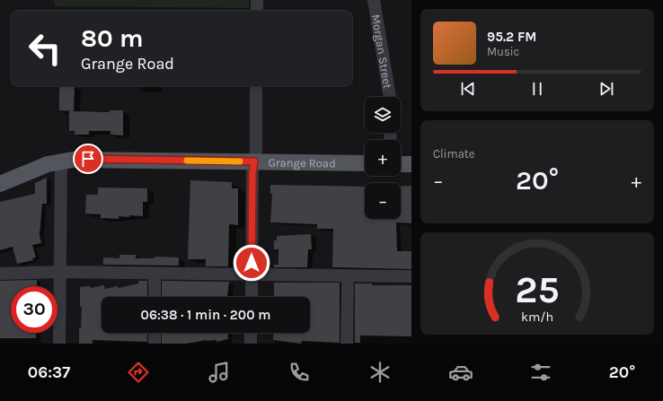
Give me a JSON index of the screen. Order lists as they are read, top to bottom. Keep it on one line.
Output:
{"streets":{"main road":["Grange Road"],"street":["Morgan Street"]},"page":{"turn":["80 m","Grange Road"],"song":["95.2 FM","Music"],"map_buttons":["+","−"],"tile":"Climate","heat":["−","20°","+"],"limit":"30","trip":"06:38 · 1 min · 200 m","tabs":["06:37","20°"],"gauge":["25","km/h"]}}
